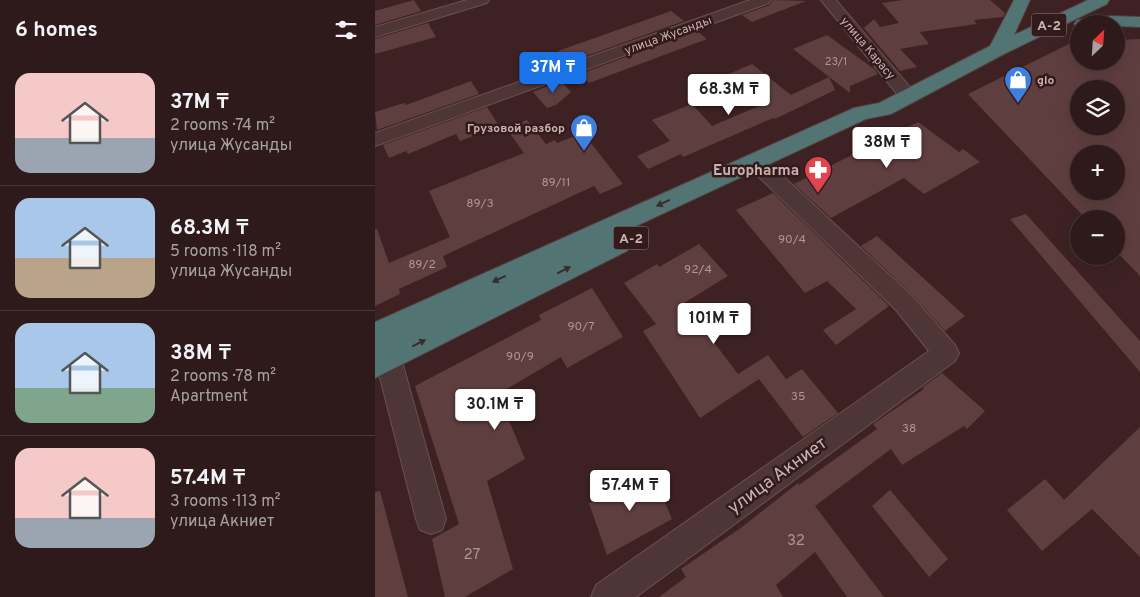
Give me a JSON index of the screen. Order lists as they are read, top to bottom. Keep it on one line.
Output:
{"streets":{"highway":["A-2"],"street":["улица Жусанды","улица Карасу","улица Акниет"]},"crossings":[["A-2","улица Карасу"],["A-2","улица Акниет"]],"places":{"shop":["glo","Грузовой разбор"],"pharmacy":["Europharma"]},"house_numbers":["23/1","89/11","89/3","90/4","89/2","92/4","90/7","90/9","35","38","32","27"],"north":"top right","page":{"heading":"6 homes","map_buttons":["+","−"],"price":["37M ₸","68.3M ₸","38M ₸","101M ₸","30.1M ₸","57.4M ₸"],"list":[{"name":"37M ₸","note":"2 rooms · 74 m² · улица Жусанды"},{"name":"68.3M ₸","note":"5 rooms · 118 m² · улица Жусанды"},{"name":"38M ₸","note":"2 rooms · 78 m² · Apartment"},{"name":"57.4M ₸","note":"3 rooms · 113 m² · улица Акниет"}]}}
